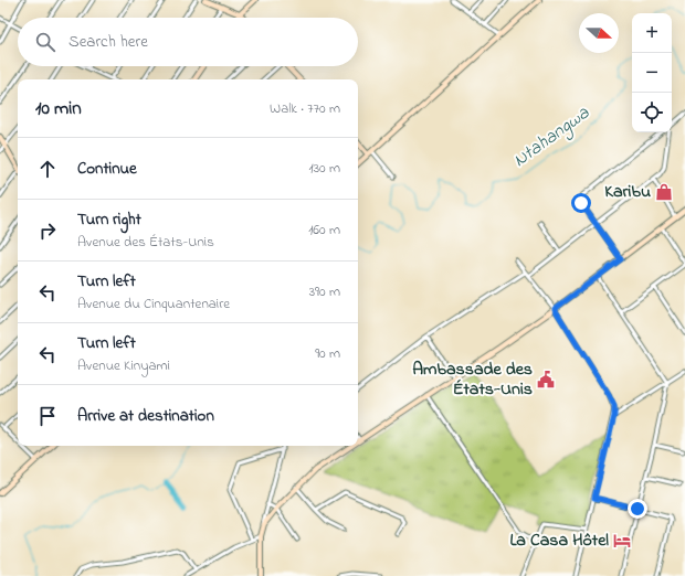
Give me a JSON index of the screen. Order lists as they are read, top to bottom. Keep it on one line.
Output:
{"water":["Ntahangwa"],"places":{"shop":["Karibu"],"public building":["Ambassade des États-Unis"],"hotel":["La Casa Hôtel"]},"north":"right","page":{"map_buttons":["+","−"],"search":"Search here","heading":["10 min","Walk · 770 m"],"list":[["Continue","130 m"],["Turn right","Avenue des États-Unis","160 m"],["Turn left","Avenue du Cinquantenaire","390 m"],["Turn left","Avenue Kinyami","90 m"],"Arrive at destination"]}}
